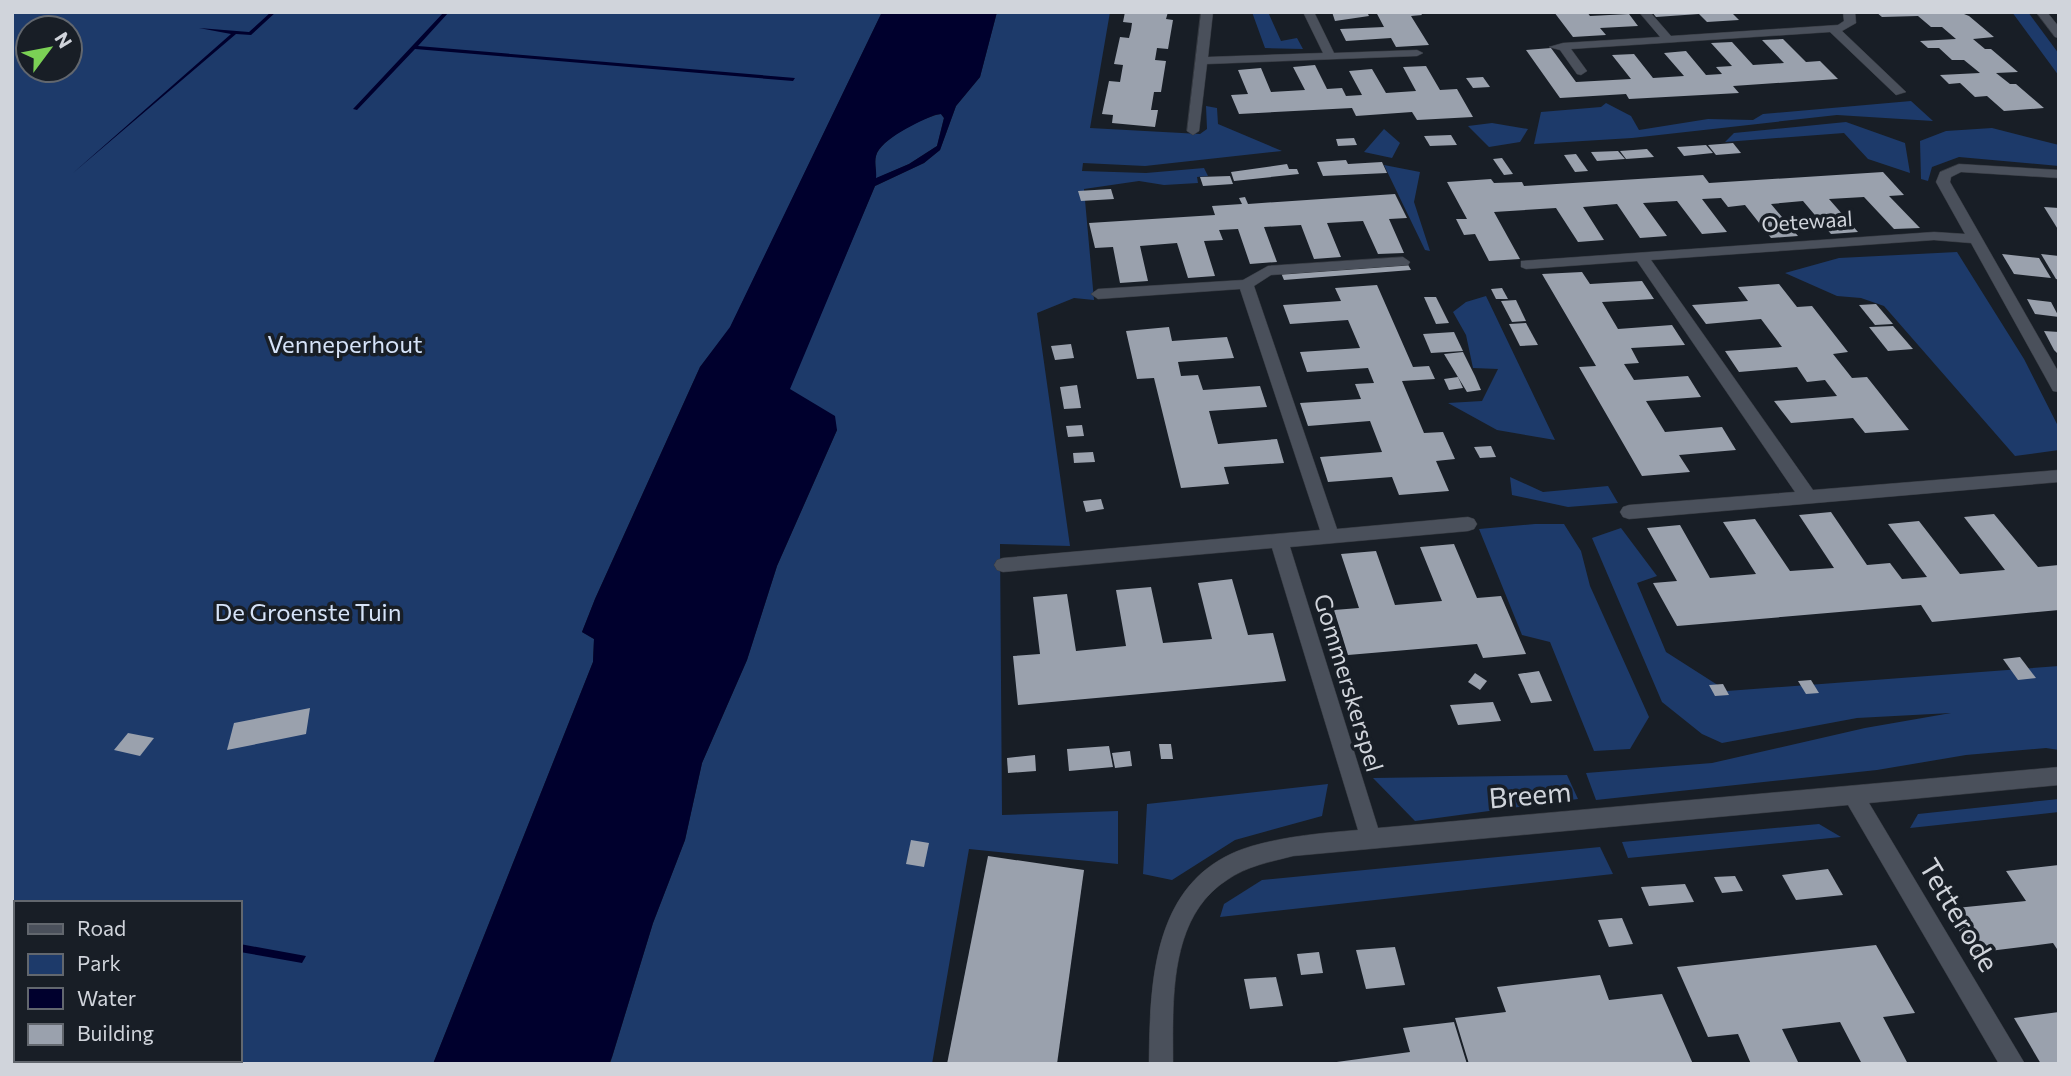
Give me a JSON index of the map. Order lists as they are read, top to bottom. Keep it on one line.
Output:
{"streets":{"street":["Oetewaal","Gommerskerspel","Breem","Tetterode"]},"crossings":[["Gommerskerspel","Breem"],["Breem","Tetterode"]],"parks":["Venneperhout","De Groenste Tuin"],"legend":["Road","Park","Water","Building"],"north":"top right"}
